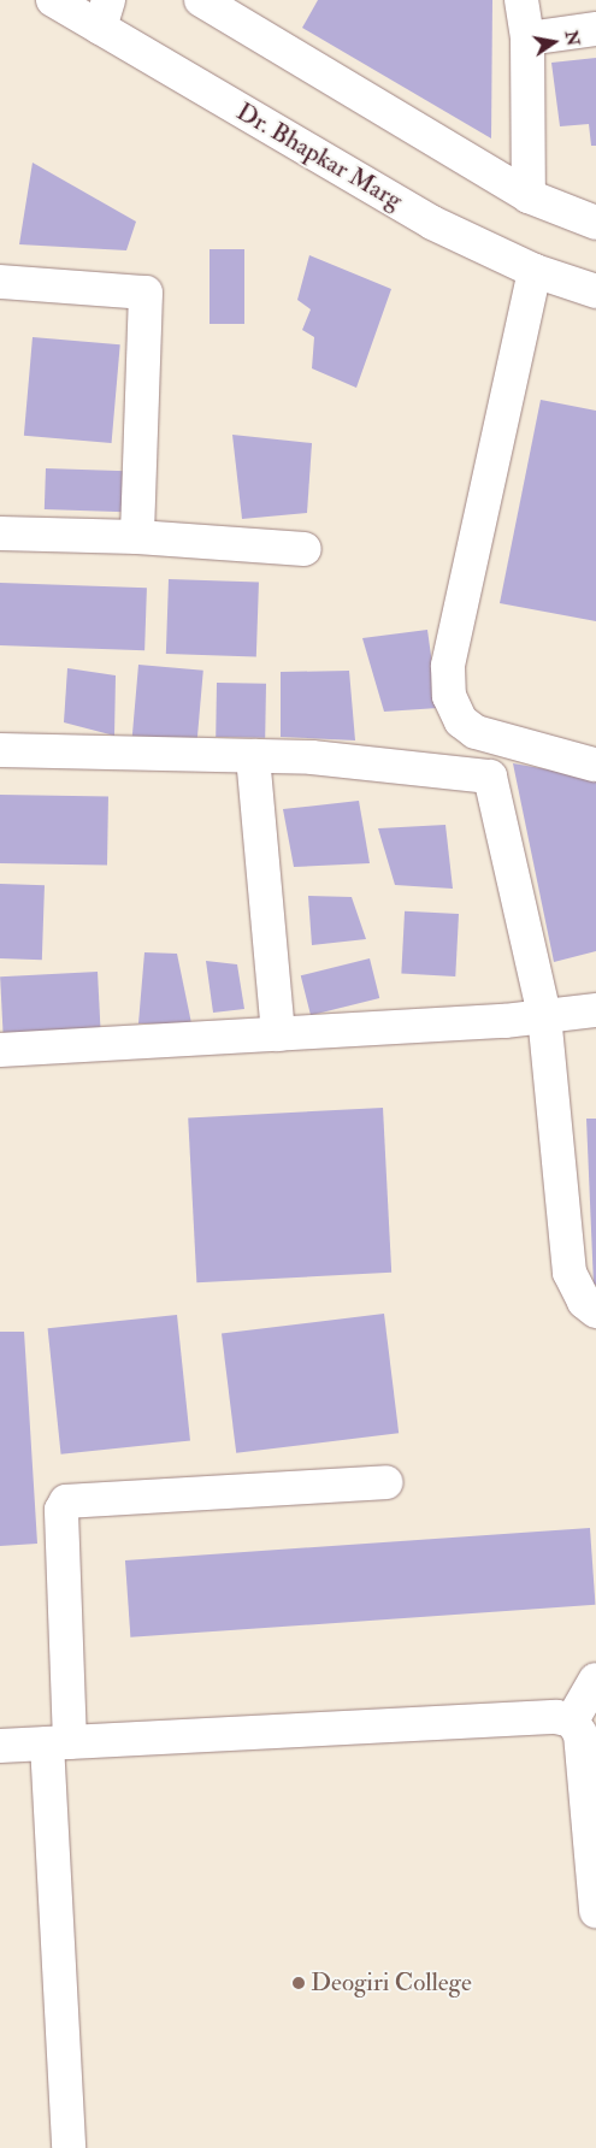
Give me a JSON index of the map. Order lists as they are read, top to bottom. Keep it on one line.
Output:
{"streets":{"street":["Dr. Bhapkar Marg"]},"places":["Deogiri College"],"north":"right"}
